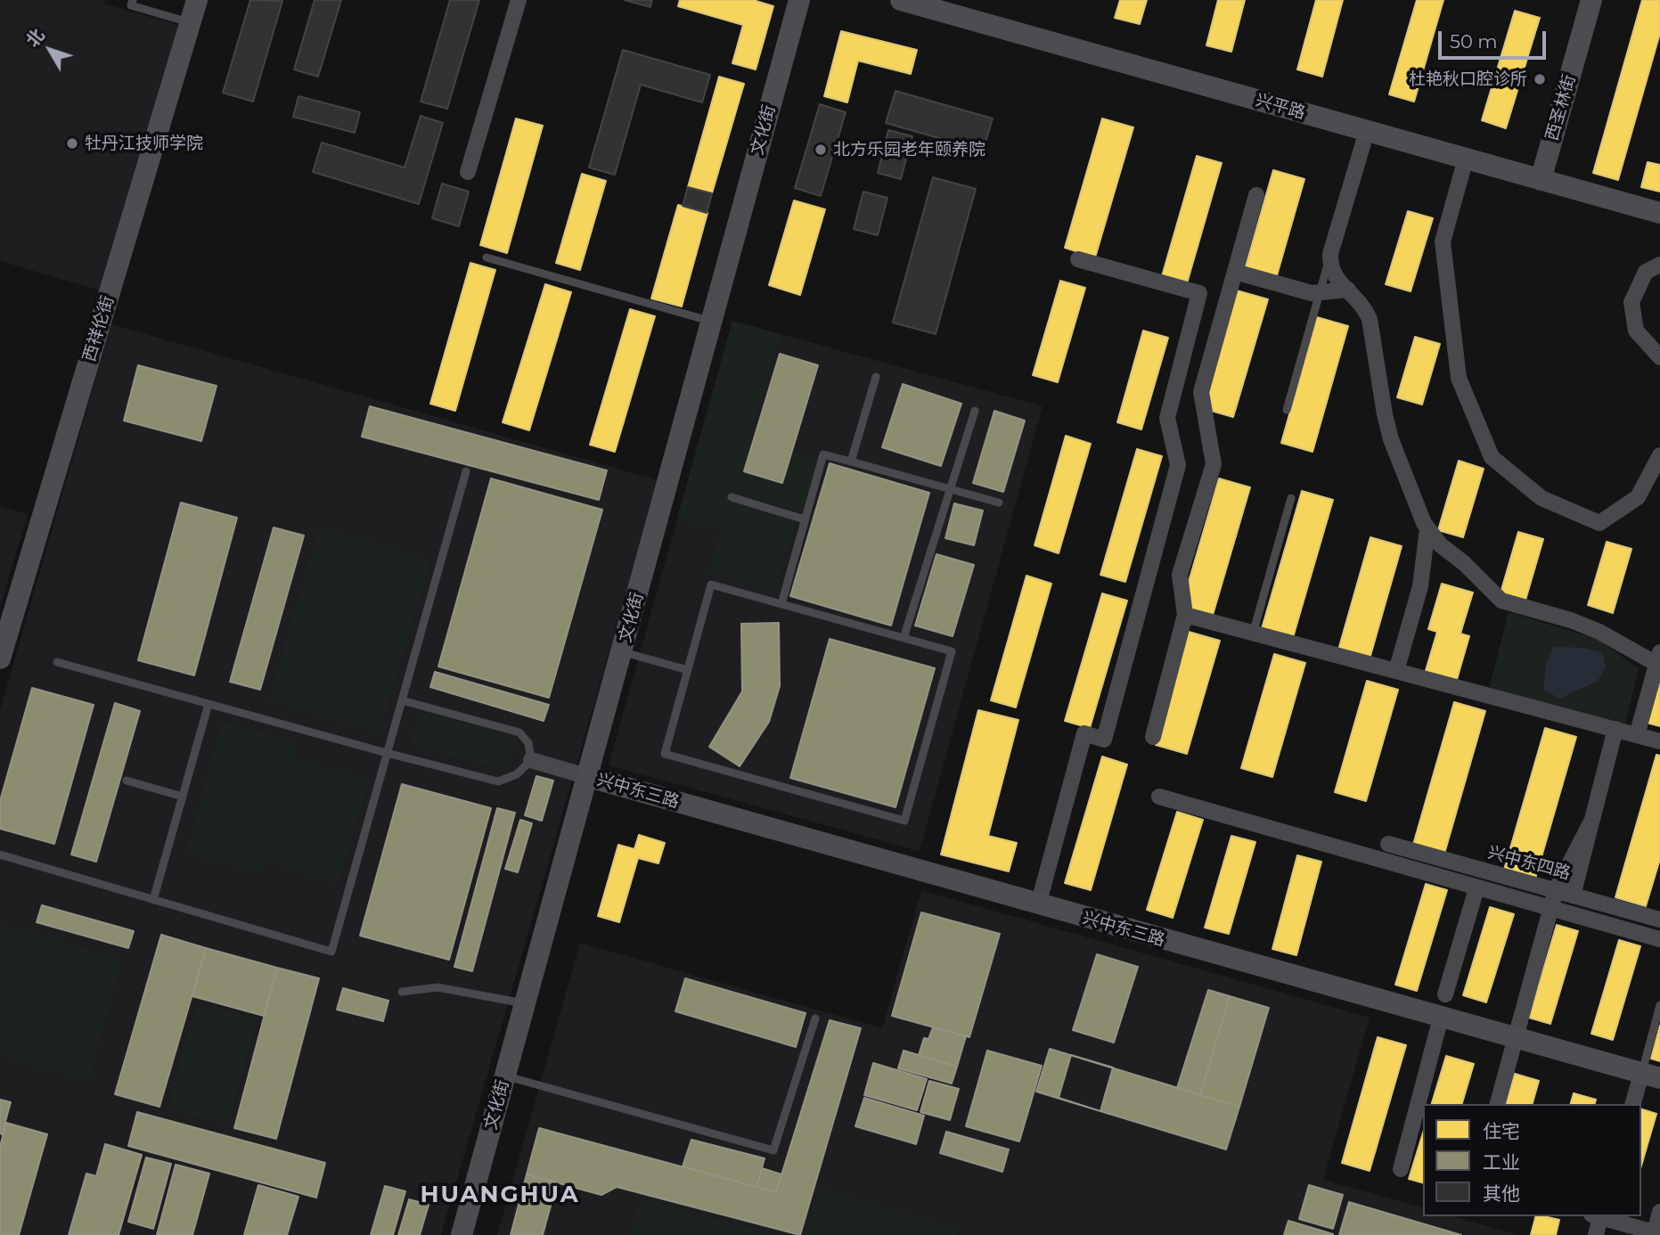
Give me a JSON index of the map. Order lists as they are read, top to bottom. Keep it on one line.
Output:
{"streets":{"street":["兴平路","西圣林街","文化街","西祥伦街","兴中东三路","兴中东四路"]},"crossings":[["兴平路","西圣林街"],["文化街","兴中东三路"]],"districts":["HUANGHUA"],"places":["杜艳秋口腔诊所","牡丹江技师学院","北方乐园老年颐养院"],"legend":["住宅","工业","其他"],"scale_bar":"50 m","north":"top left"}
